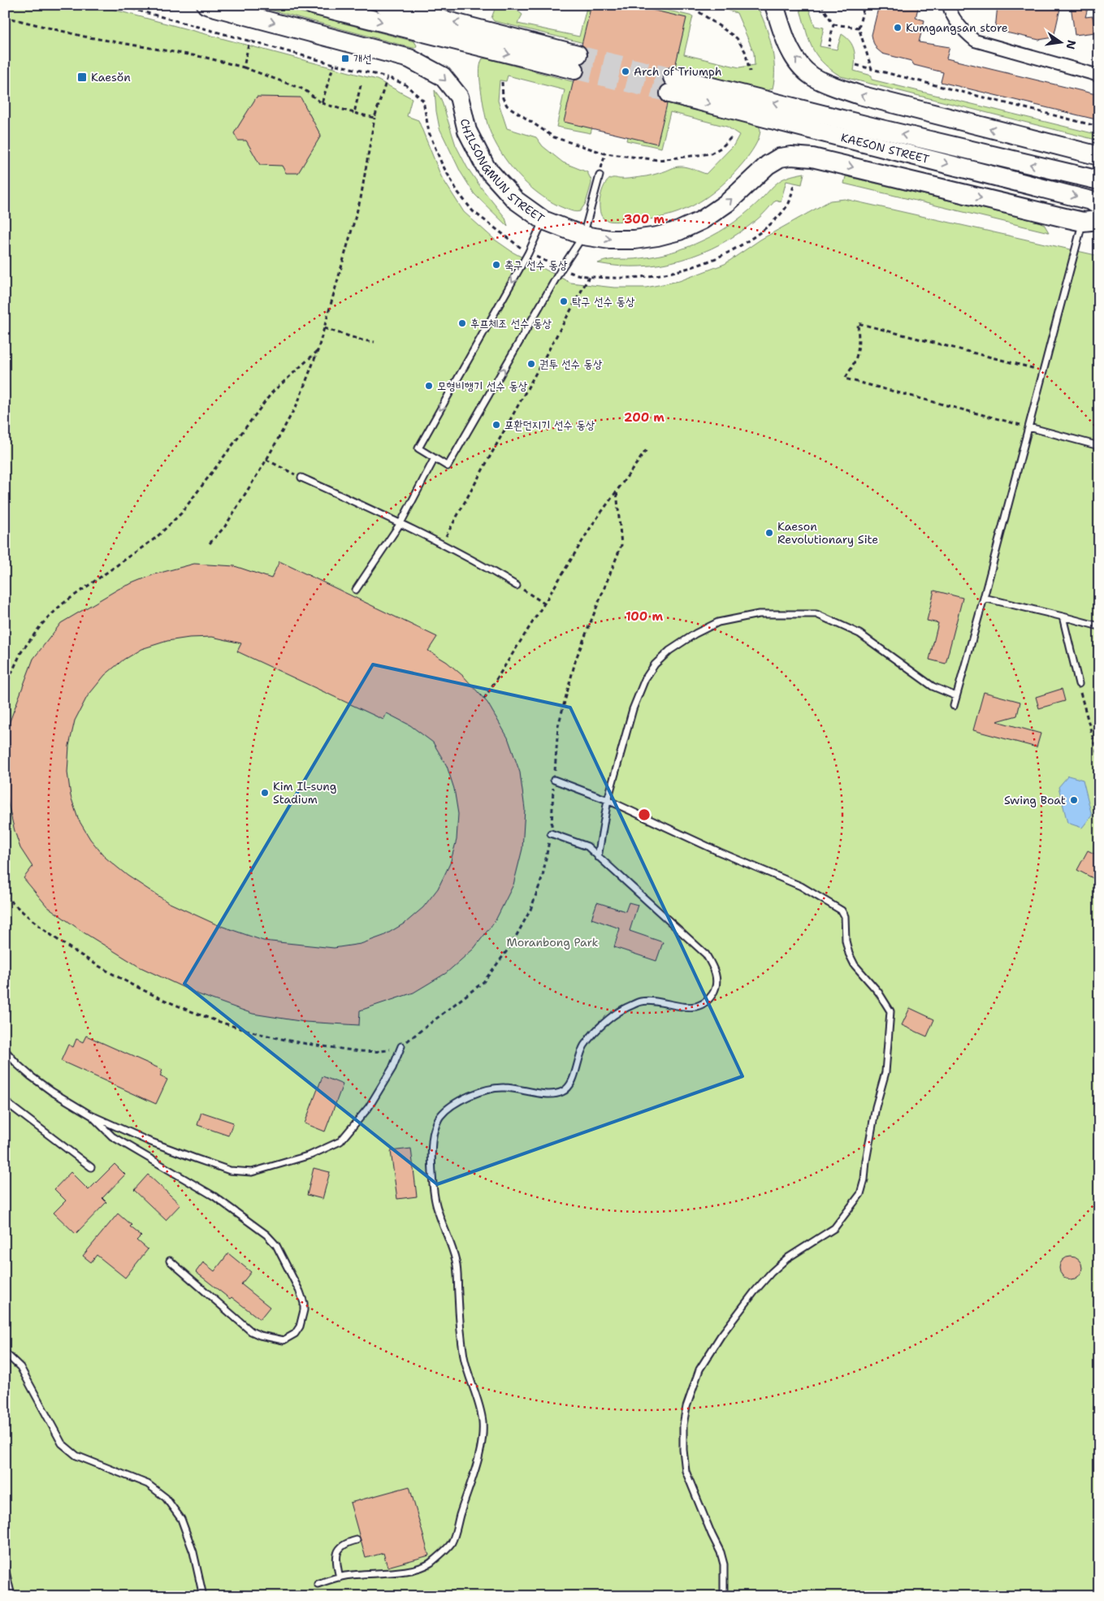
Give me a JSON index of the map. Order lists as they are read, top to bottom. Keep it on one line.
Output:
{"streets":{"main road":["KAESON STREET","CHILSONGMUN STREET"]},"parks":["Moranbong Park"],"places":{"other":["Kumgangsan store","Arch of Triumph","축구 선수 동상","탁구 선수 동상","후프체조 선수 동상","권투 선수 동상","모형비행기 선수 동상","포환던지기 선수 동상","Kaeson Revolutionary Site","Kim Il-sung Stadium","Swing Boat"],"transit":["개선","Kaesŏn"]},"north":"right","rings":["300 m","200 m","100 m"]}
